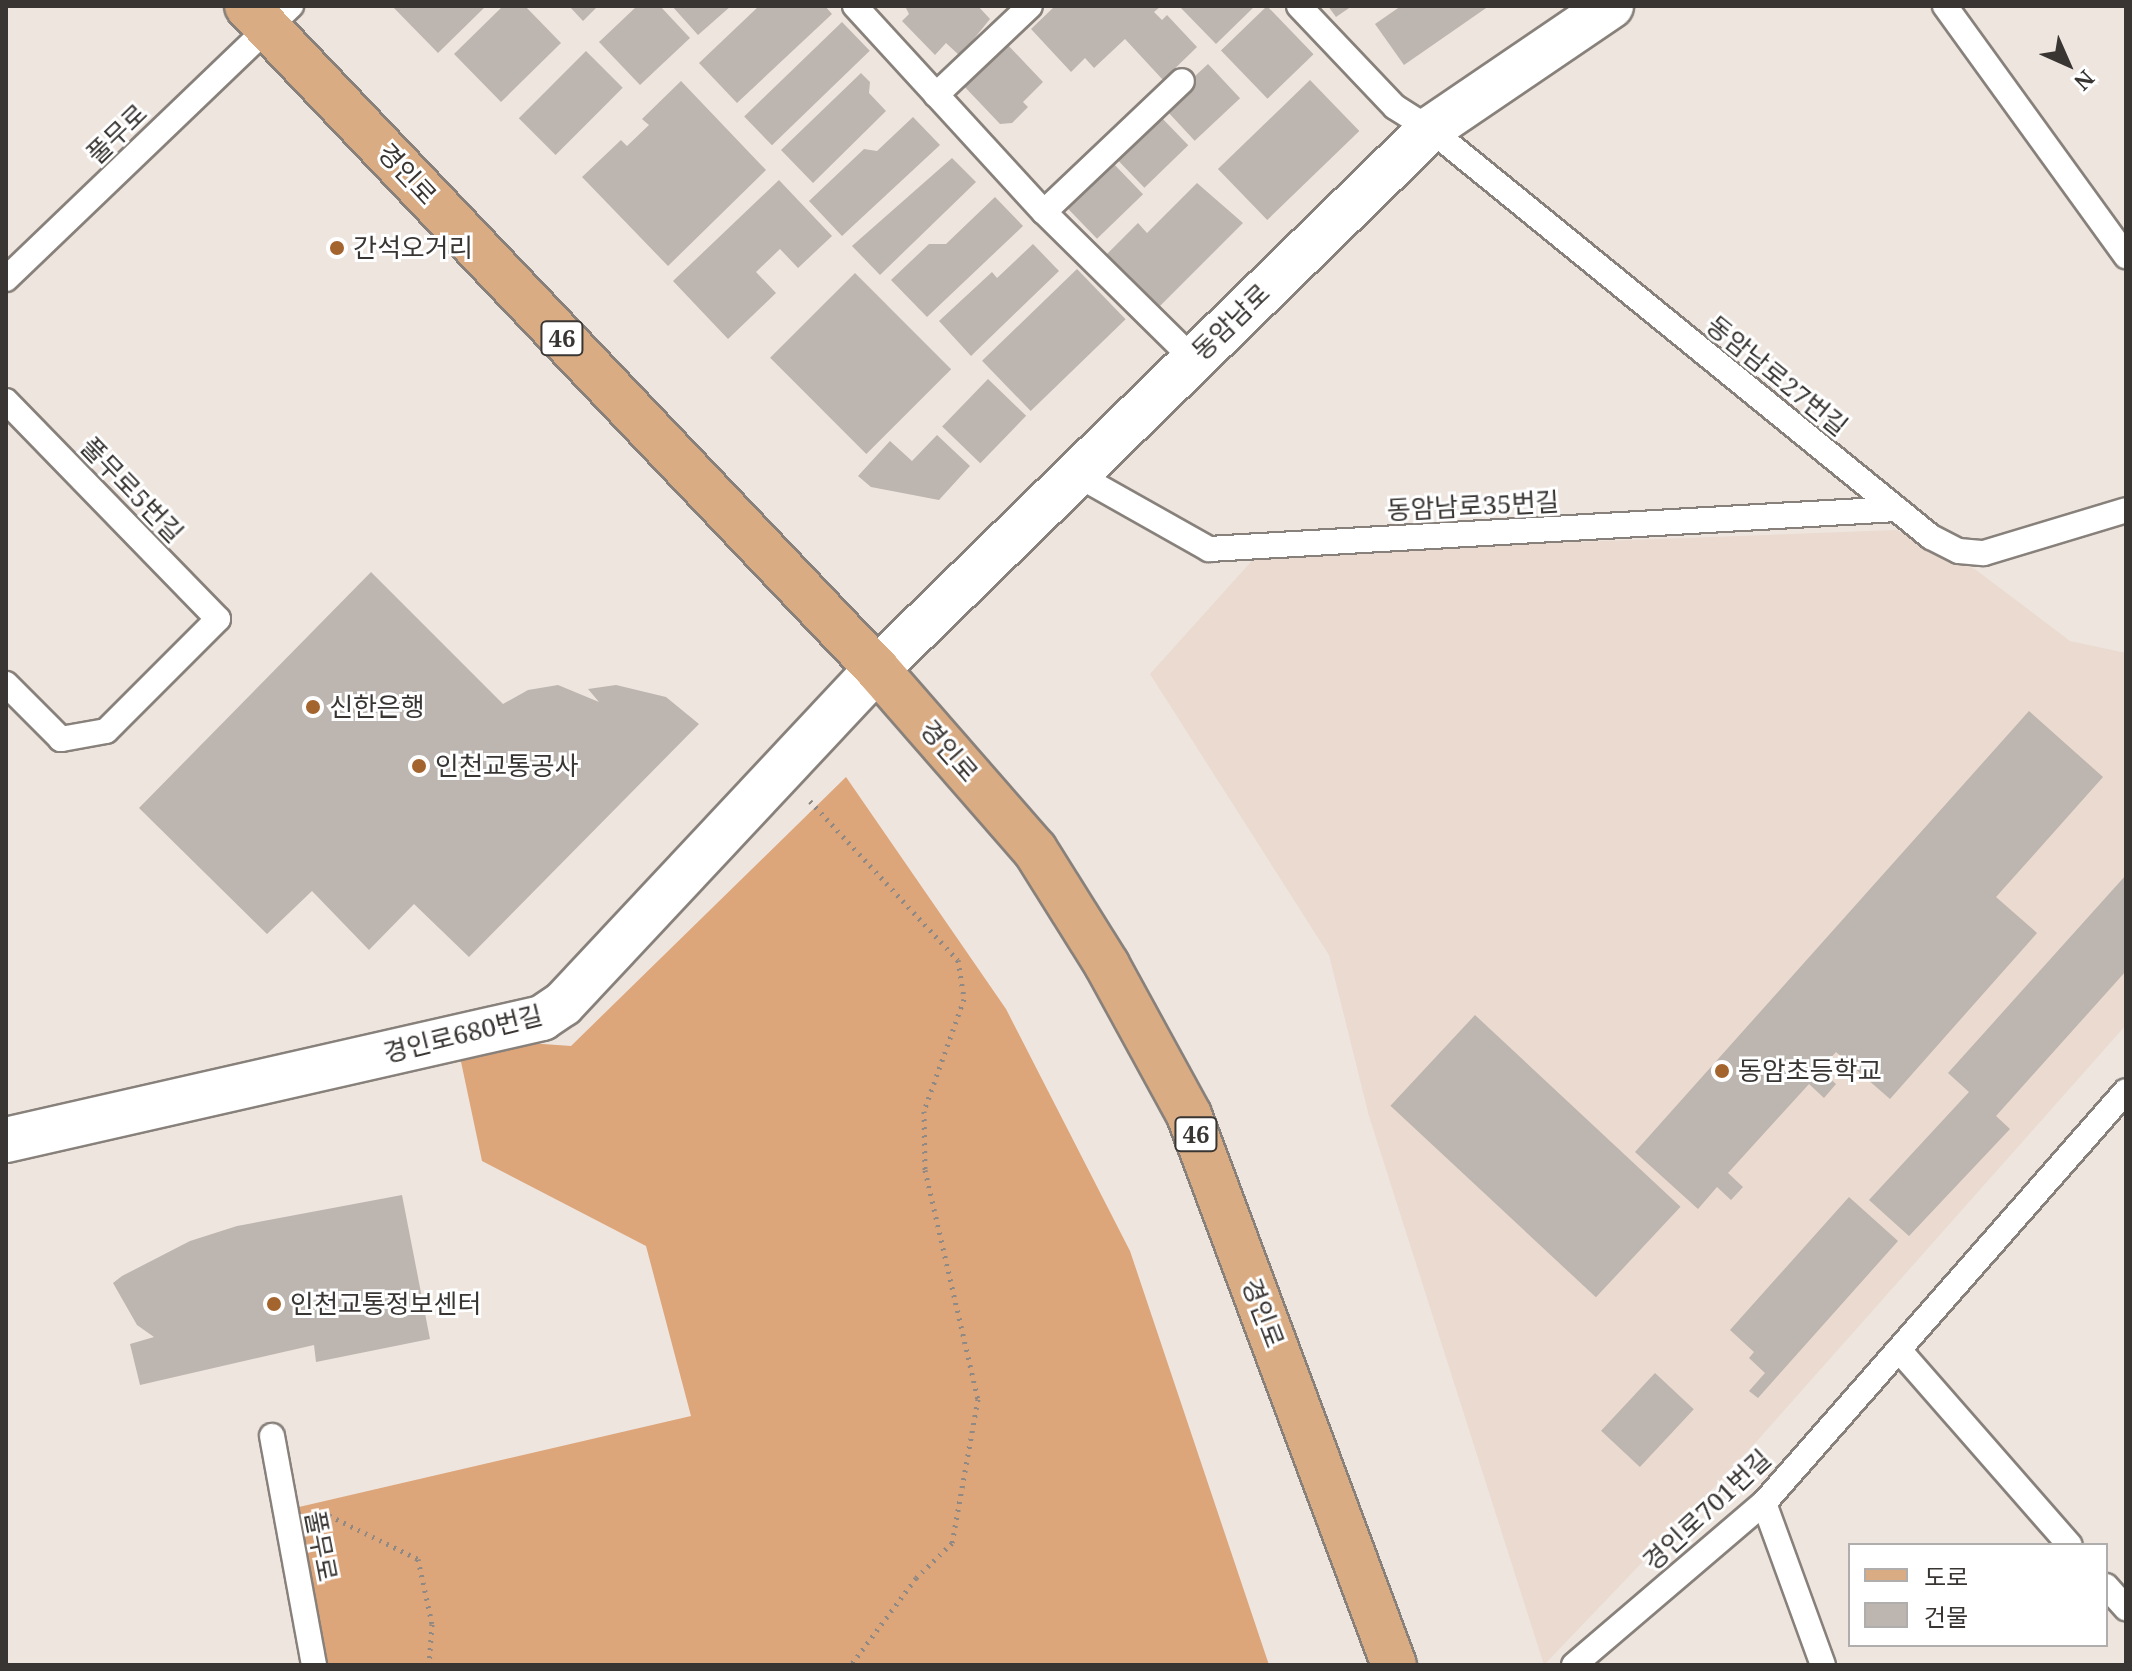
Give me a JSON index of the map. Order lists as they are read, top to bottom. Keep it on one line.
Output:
{"streets":{"main road":["경인로","46"],"street":["동암남로","경인로680번길"],"lane":["풀무로","동암남로27번길","풀무로5번길","동암남로35번길","경인로701번길"]},"crossings":[["풀무로","경인로"],["경인로","동암남로"],["경인로","경인로680번길"],["동암남로","동암남로27번길"],["동암남로","동암남로35번길"],["동암남로","경인로680번길"],["동암남로27번길","동암남로35번길"]],"places":["간석오거리","신한은행","인천교통공사","동암초등학교","인천교통정보센터"],"legend":["도로","건물"],"north":"bottom right"}
